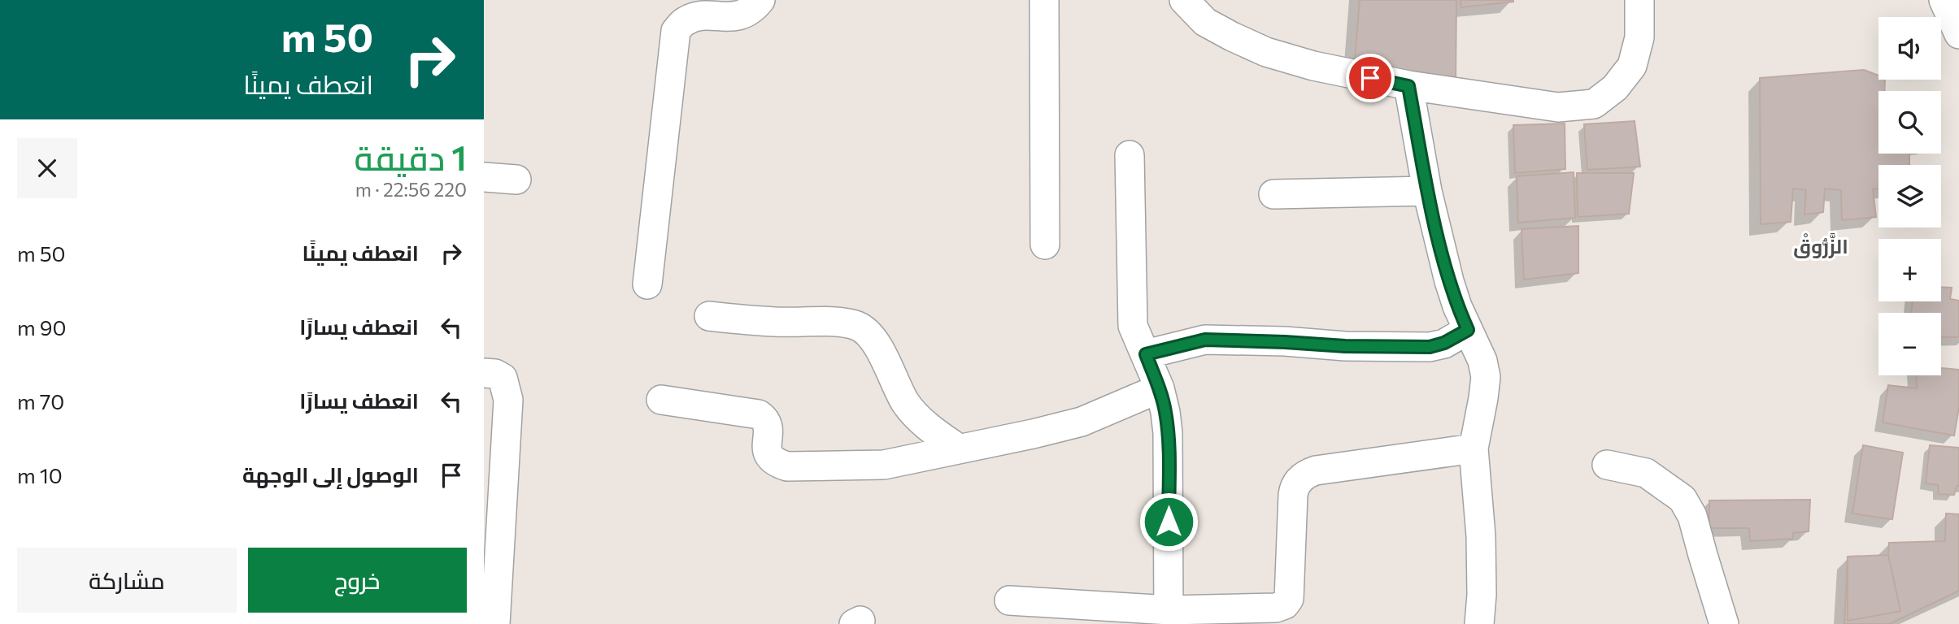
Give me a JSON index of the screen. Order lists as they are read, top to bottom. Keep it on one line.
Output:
{"districts":["الزَّرُّوقْ"],"page":{"turn":["50 m","انعطف يمينًا"],"map_buttons":["+","−"],"heading":["1 دقيقة","220 m · 22:56"],"list":[{"name":"انعطف يمينًا","value":"50 m"},{"name":"انعطف يسارًا","value":"90 m"},{"name":"انعطف يسارًا","value":"70 m"},{"name":"الوصول إلى الوجهة","value":"10 m"}],"buttons":["خروج","مشاركة"]}}
